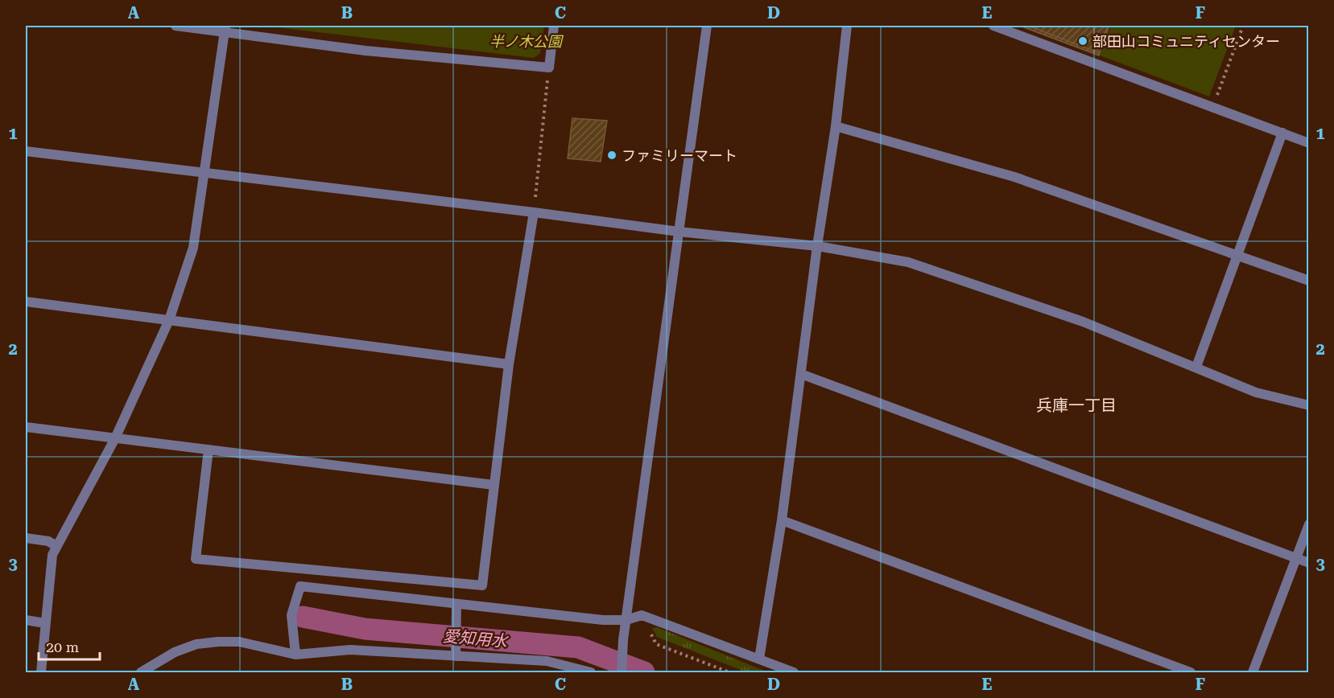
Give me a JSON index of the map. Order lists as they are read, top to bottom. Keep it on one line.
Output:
{"districts":["兵庫一丁目"],"water":["愛知用水"],"parks":["半ノ木公園"],"places":["部田山コミュニティセンター","ファミリーマート"],"scale_bar":"20 m","grid":{"columns":["A","B","C","D","E","F"],"rows":["1","2","3"]}}
